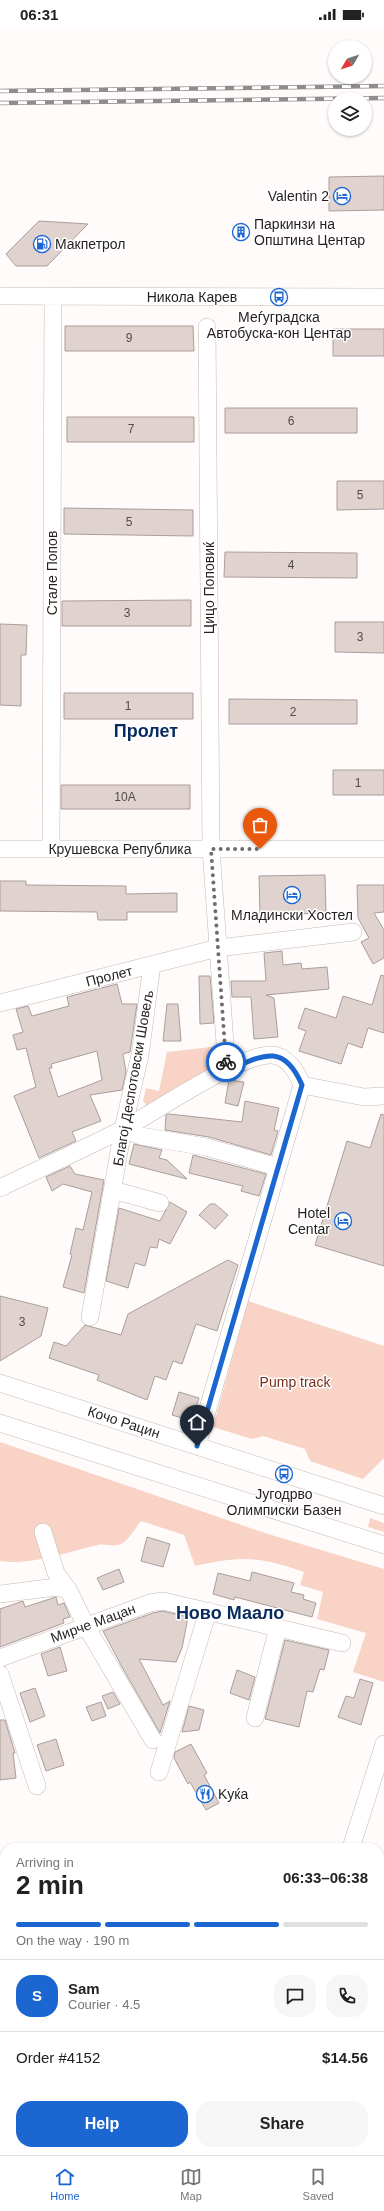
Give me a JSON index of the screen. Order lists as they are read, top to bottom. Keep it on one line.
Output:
{"streets":{"street":["Никола Карев","Стале Попов","Цицо Поповиќ","Крушевска Република","Пролет","Благој Деспотовски Шовељ","Кочо Рацин","Мирче Мацан"]},"crossings":[["Никола Карев","Стале Попов"],["Стале Попов","Крушевска Република"],["Цицо Поповиќ","Крушевска Република"],["Пролет","Благој Деспотовски Шовељ"]],"districts":["Пролет","Ново Маало"],"parks":["Pump track"],"places":{"hotel":["Valentin 2","Младински Хостел","Hotel Centar"],"building":["Паркинзи на Општина Центар"],"fuel station":["Макпетрол"],"bus stop":["Меѓуградска Автобуска-кон Центар","Југодрво Олимписки Базен"],"restaurant":["Kуќа"]},"house_numbers":["9","6","7","5","5","4","3","3","1","2","1","10A","3"],"north":"bottom left","page":{"status":"06:31","heading":["2 min","Arriving in","06:33–06:38"],"panel":["Sam","Courier · 4.5","Order #4152","$14.56"],"bar":"On the way · 190 m","round":"S","buttons":["Help","Share"],"tabs":["Home","Map","Saved"]}}
